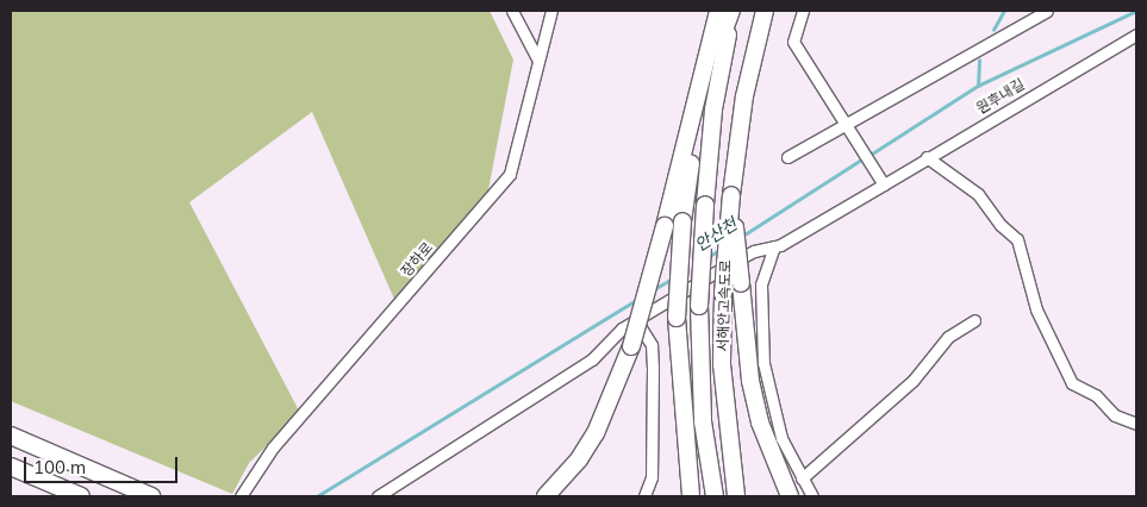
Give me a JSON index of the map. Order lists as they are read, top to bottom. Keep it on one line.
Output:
{"streets":{"highway":["서해안고속도로"],"street":["원후내길","장하로"]},"water":["안산천"],"scale_bar":"100 m"}
